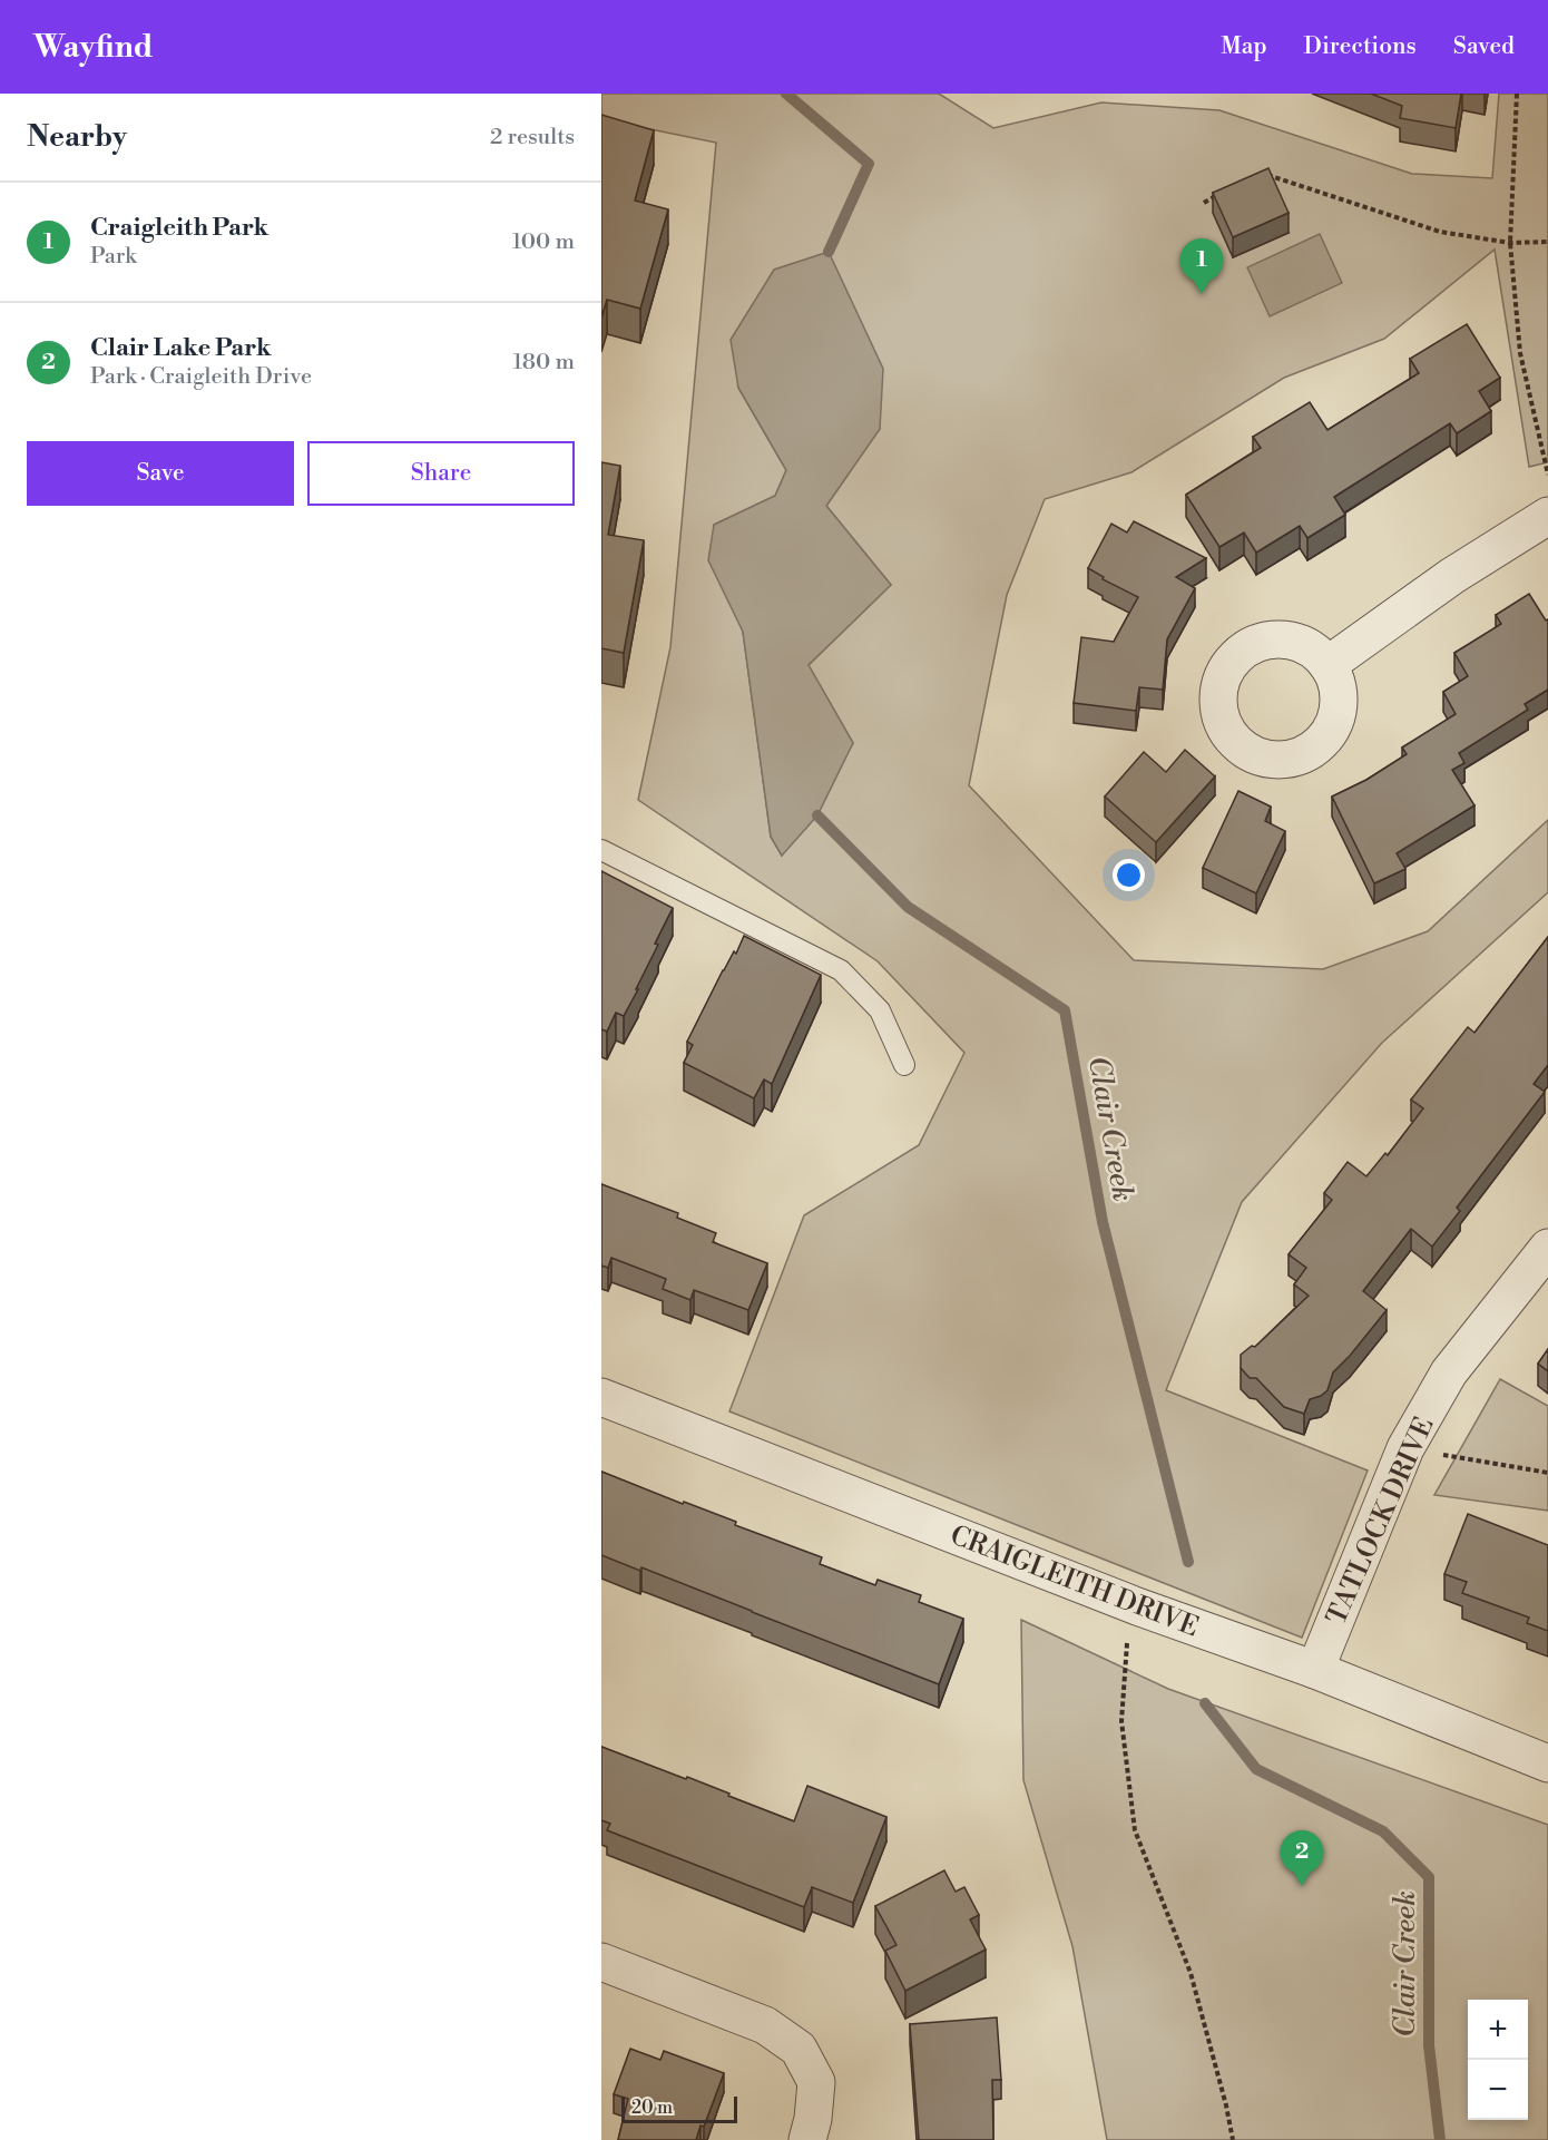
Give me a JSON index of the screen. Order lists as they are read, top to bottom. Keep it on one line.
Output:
{"streets":{"street":["TATLOCK DRIVE","CRAIGLEITH DRIVE"]},"crossings":[["TATLOCK DRIVE","CRAIGLEITH DRIVE"]],"water":["Clair Creek"],"scale_bar":"20 m","page":{"header":"Wayfind","nav":["Map","Directions","Saved"],"heading":["Nearby","2 results"],"list":[{"mark":"1","name":"Craigleith Park","note":"Park","value":"100 m"},{"mark":"2","name":"Clair Lake Park","note":"Park · Craigleith Drive","value":"180 m"}],"pins":["1","2"],"buttons":["Save","Share"],"map_buttons":["+","−"],"scale":"20 m"}}
